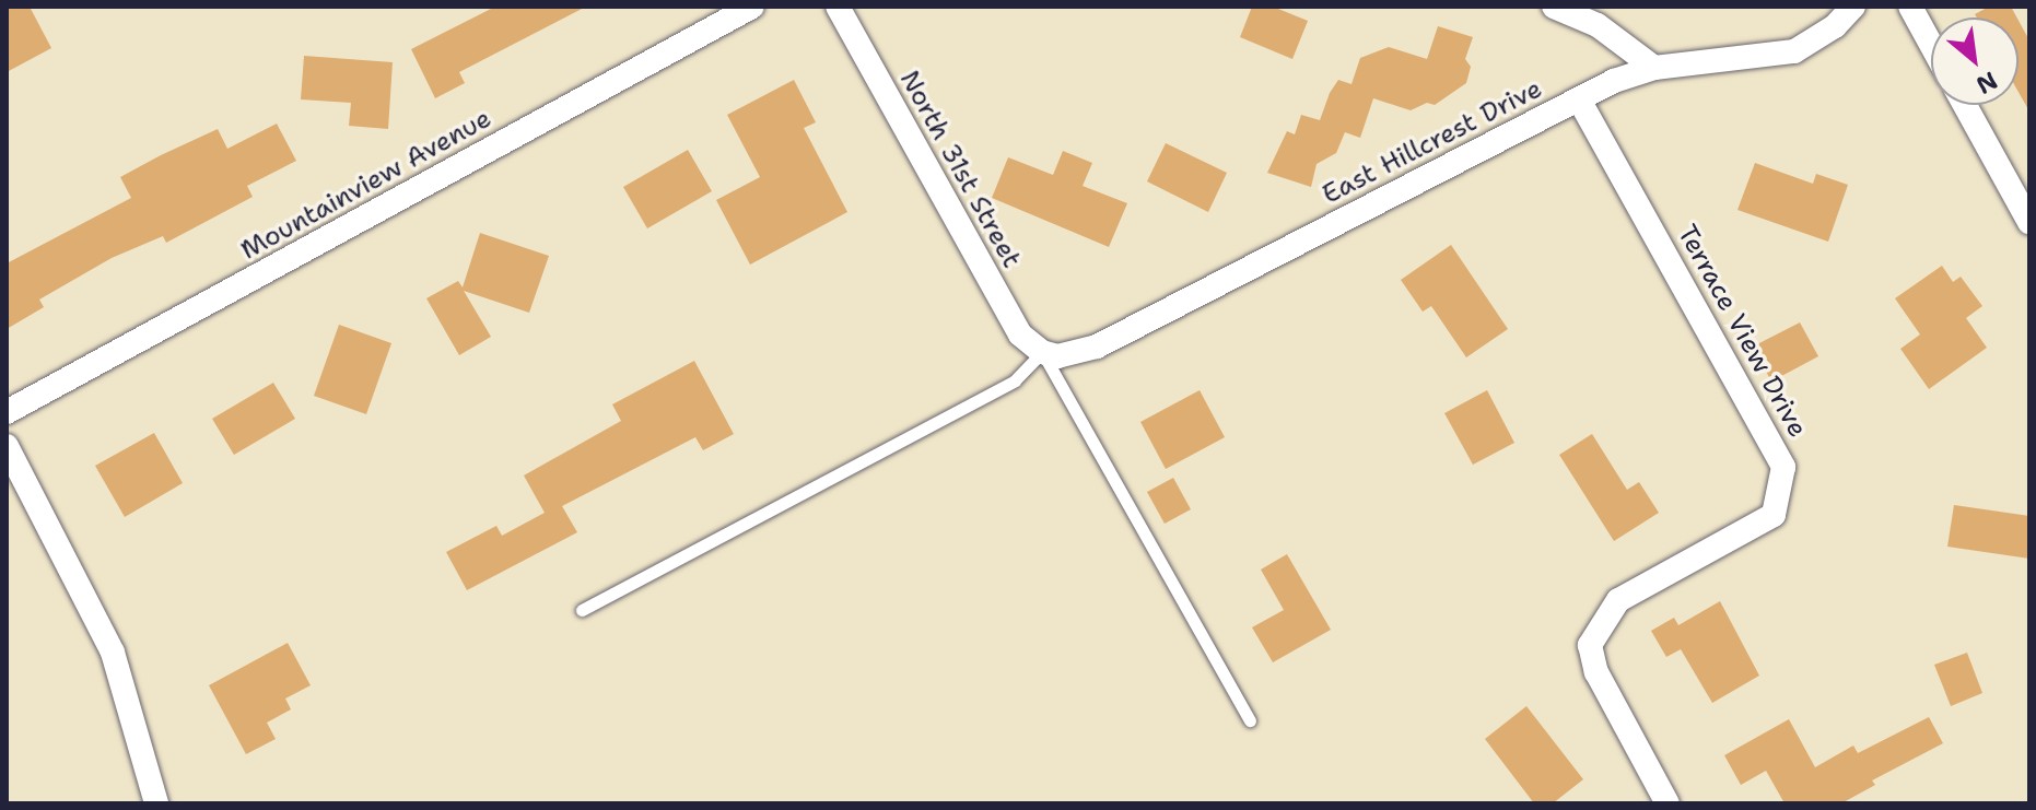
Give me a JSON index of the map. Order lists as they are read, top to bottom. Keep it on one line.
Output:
{"streets":{"street":["East Hillcrest Drive","North 31st Street","Mountainview Avenue","Terrace View Drive"]},"crossings":[["East Hillcrest Drive","North 31st Street"],["East Hillcrest Drive","Terrace View Drive"]],"north":"bottom right"}
